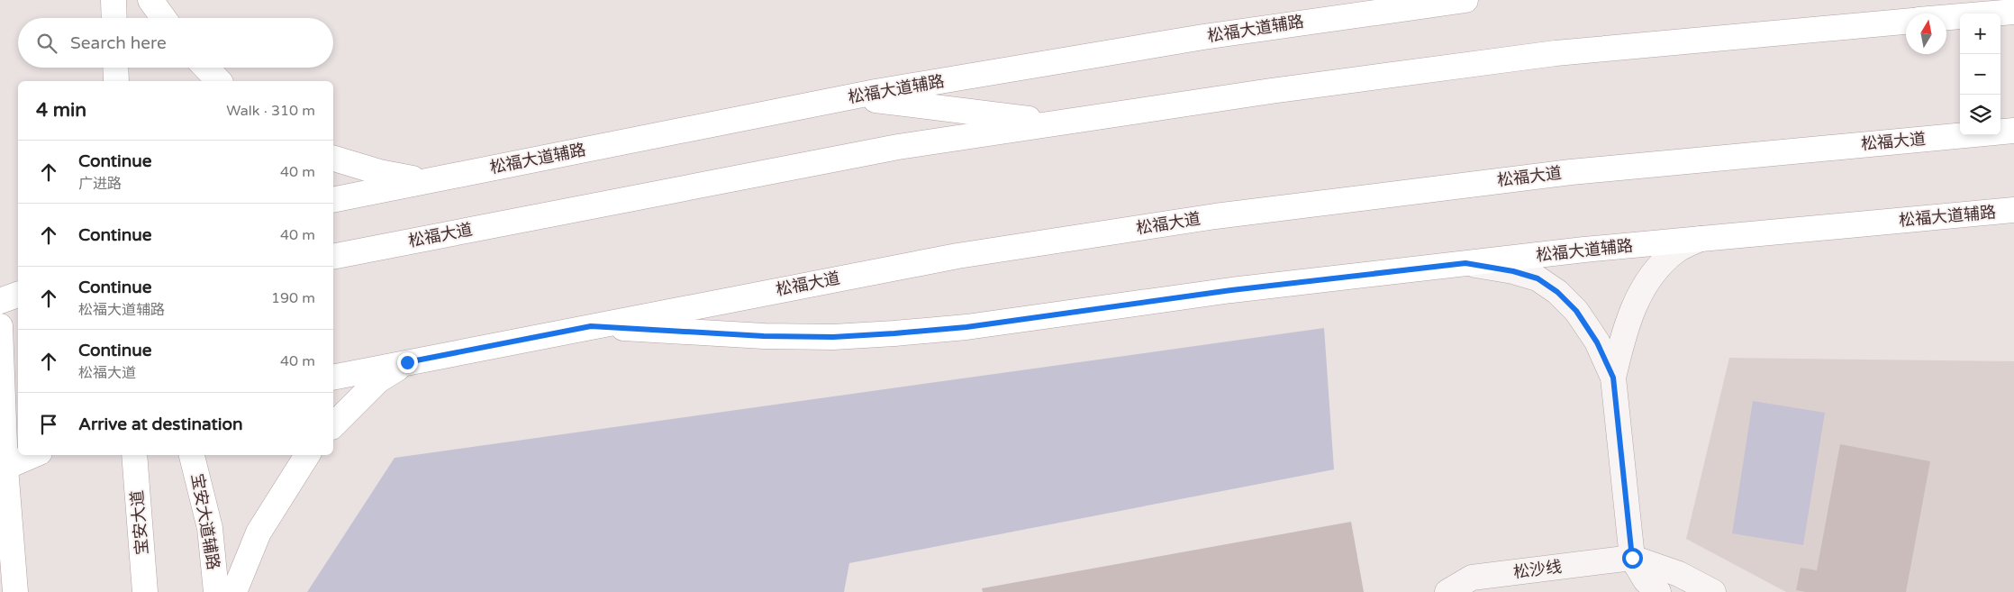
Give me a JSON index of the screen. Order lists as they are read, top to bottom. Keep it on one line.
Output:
{"streets":{"main road":["松福大道辅路","松福大道","宝安大道辅路","宝安大道"],"street":["松沙线"]},"crossings":[["松福大道辅路","松福大道"]],"north":"top","page":{"map_buttons":["+","−"],"search":"Search here","heading":["4 min","Walk · 310 m"],"list":[["Continue","广进路","40 m"],["Continue","40 m"],["Continue","松福大道辅路","190 m"],["Continue","松福大道","40 m"],"Arrive at destination"]}}
